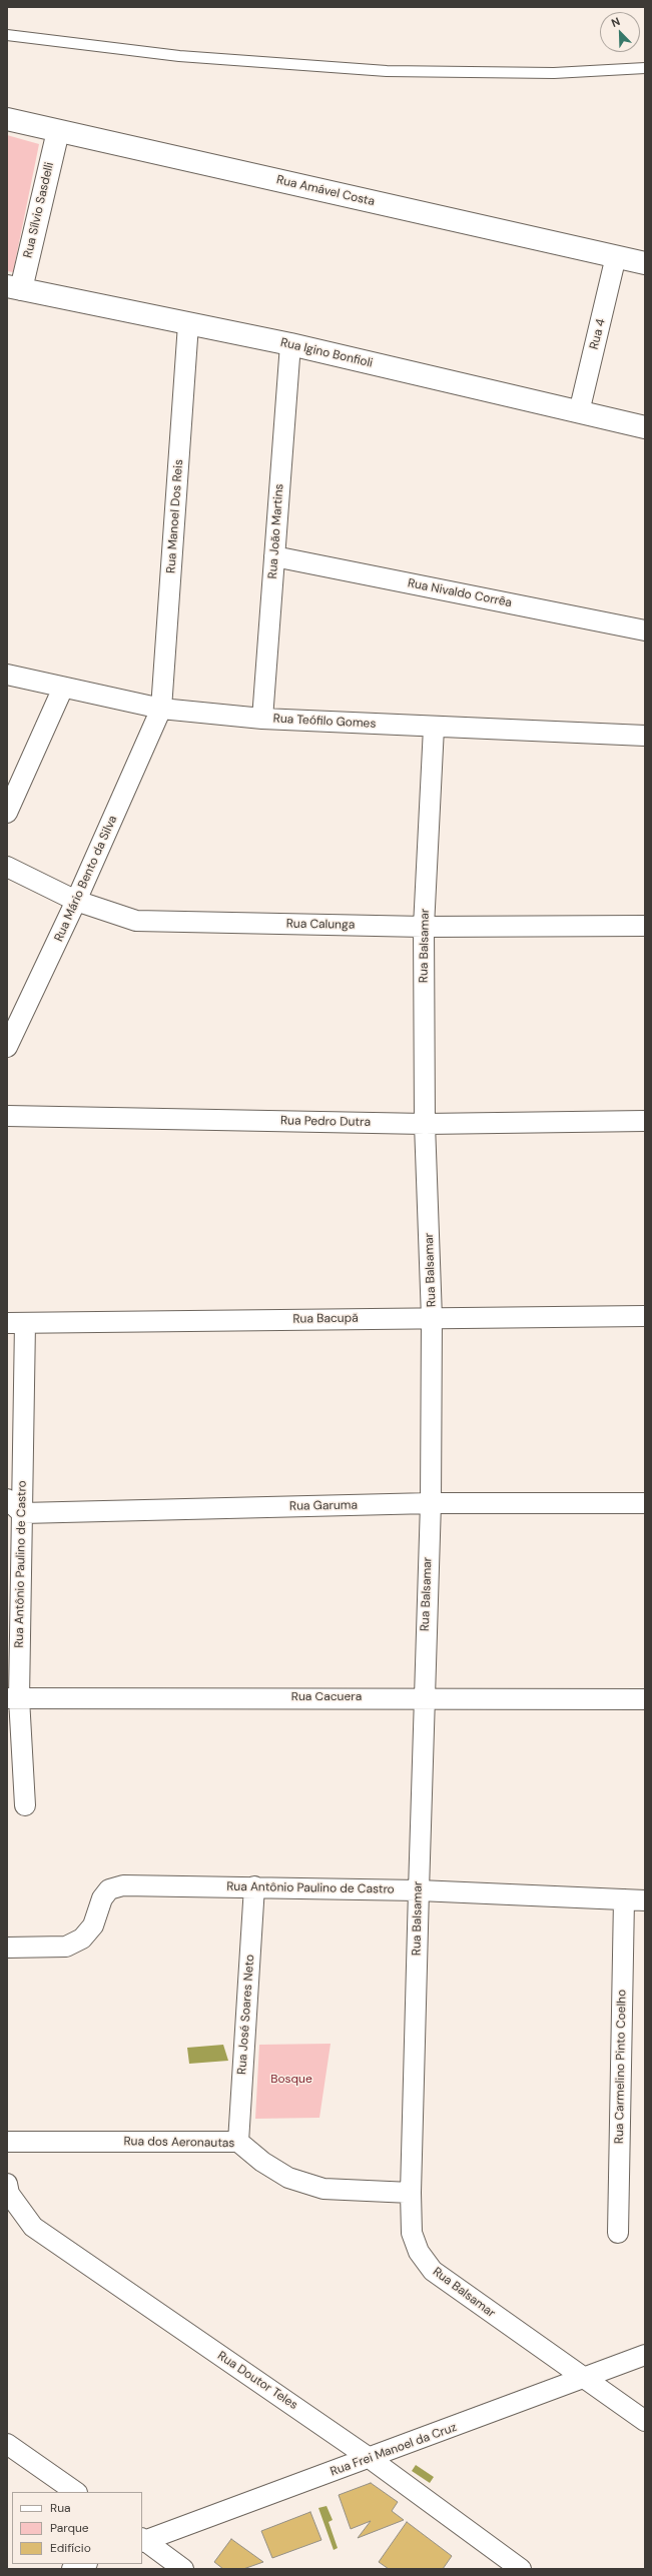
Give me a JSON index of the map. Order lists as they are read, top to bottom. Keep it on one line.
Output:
{"streets":{"street":["Rua Amável Costa","Rua Sílvio Sasdelli","Rua 4","Rua Igino Bonfioli","Rua Manoel Dos Reis","Rua João Martins","Rua Nivaldo Corrêa","Rua Teófilo Gomes","Rua Mário Bento da Silva","Rua Calunga","Rua Balsamar","Rua Pedro Dutra","Rua Bacupã","Rua Garuma","Rua Antônio Paulino de Castro","Rua Cacuera","Rua José Soares Neto","Rua Carmelino Pinto Coelho","Rua dos Aeronautas","Rua Doutor Teles","Rua Frei Manoel da Cruz"]},"crossings":[["Rua Amável Costa","Rua Sílvio Sasdelli"],["Rua Amável Costa","Rua 4"],["Rua Sílvio Sasdelli","Rua Igino Bonfioli"],["Rua 4","Rua Igino Bonfioli"],["Rua Igino Bonfioli","Rua Manoel Dos Reis"],["Rua Igino Bonfioli","Rua João Martins"],["Rua Manoel Dos Reis","Rua Teófilo Gomes"],["Rua Manoel Dos Reis","Rua Mário Bento da Silva"],["Rua João Martins","Rua Nivaldo Corrêa"],["Rua João Martins","Rua Teófilo Gomes"],["Rua Teófilo Gomes","Rua Mário Bento da Silva"],["Rua Teófilo Gomes","Rua Balsamar"],["Rua Mário Bento da Silva","Rua Calunga"],["Rua Calunga","Rua Balsamar"],["Rua Balsamar","Rua Pedro Dutra"],["Rua Balsamar","Rua Bacupã"],["Rua Balsamar","Rua Garuma"],["Rua Balsamar","Rua Antônio Paulino de Castro"],["Rua Balsamar","Rua Cacuera"],["Rua Balsamar","Rua dos Aeronautas"],["Rua Balsamar","Rua Frei Manoel da Cruz"],["Rua Bacupã","Rua Antônio Paulino de Castro"],["Rua Garuma","Rua Antônio Paulino de Castro"],["Rua Antônio Paulino de Castro","Rua Cacuera"],["Rua Antônio Paulino de Castro","Rua José Soares Neto"],["Rua Antônio Paulino de Castro","Rua Carmelino Pinto Coelho"],["Rua José Soares Neto","Rua dos Aeronautas"],["Rua Doutor Teles","Rua Frei Manoel da Cruz"]],"parks":["Bosque"],"legend":["Rua","Parque","Edifício"],"north":"top left"}
